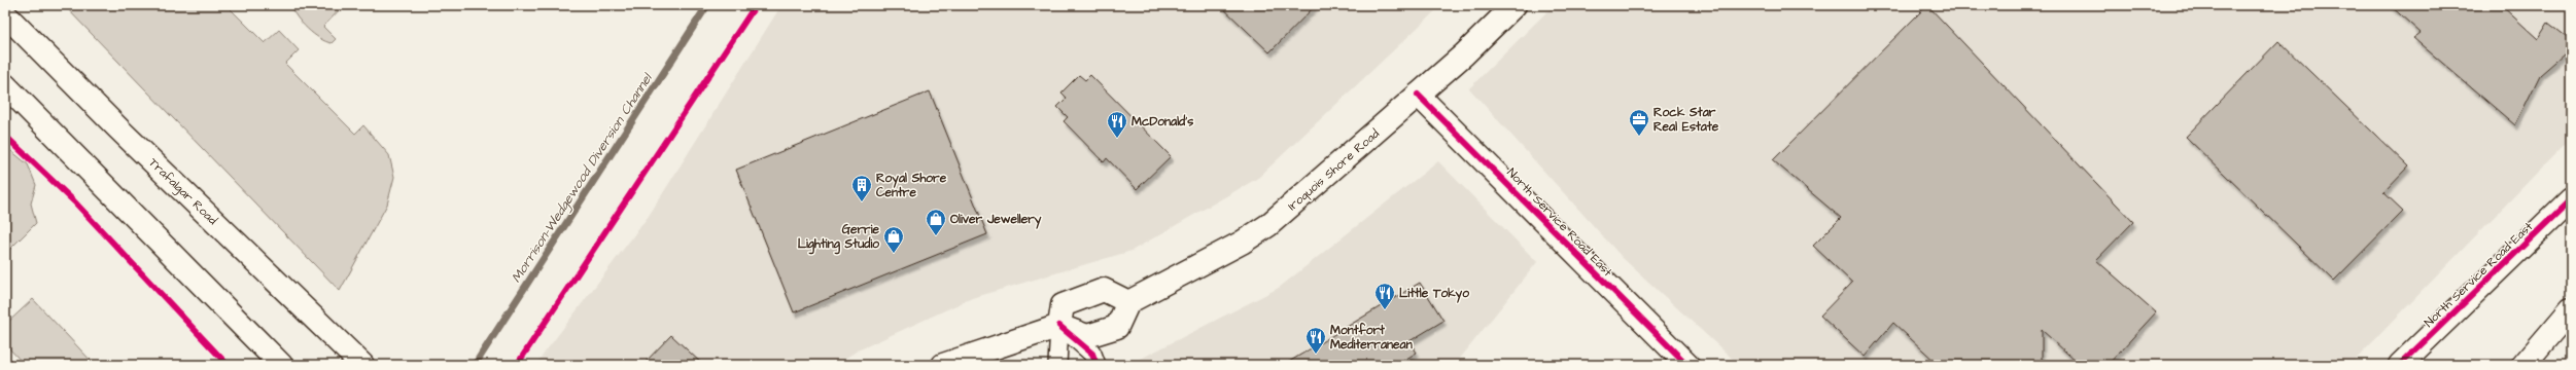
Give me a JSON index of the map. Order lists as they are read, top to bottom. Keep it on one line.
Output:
{"streets":{"main road":["Iroquois Shore Road","Trafalgar Road","North Service Road East"]},"crossings":[["Iroquois Shore Road","North Service Road East"]],"water":["Morrison-Wedgewood Diversion Channel"],"places":{"office":["Rock Star Real Estate"],"restaurant":["McDonald's","Little Tokyo","Montfort Mediterranean"],"building":["Royal Shore Centre"],"shop":["Oliver Jewellery","Gerrie Lighting Studio"]}}
